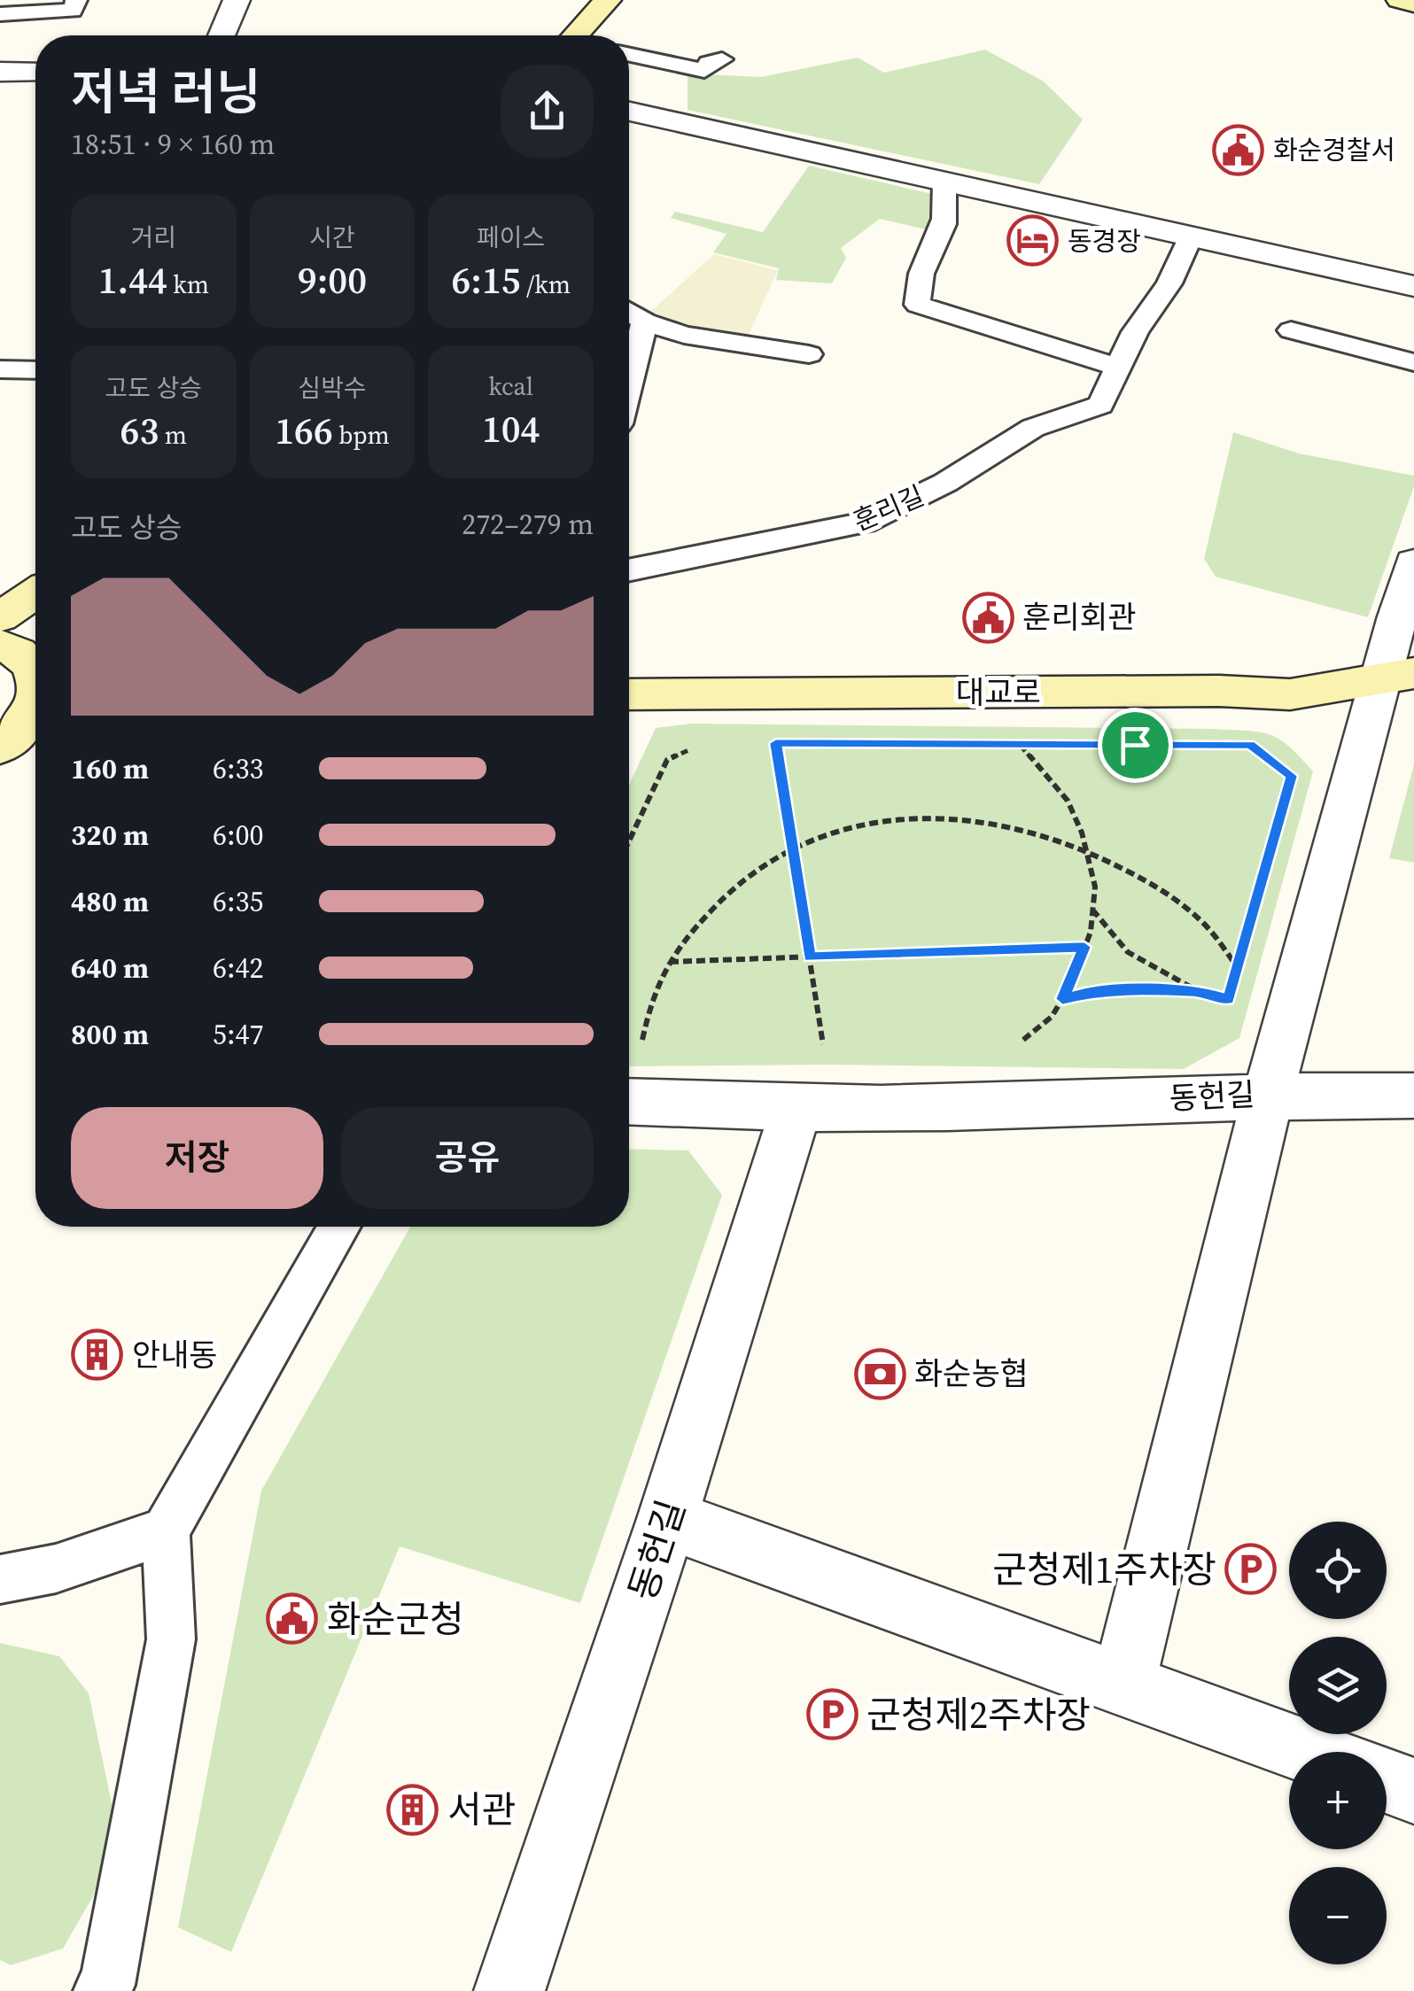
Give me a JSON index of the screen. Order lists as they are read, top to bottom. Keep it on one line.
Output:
{"streets":{"street":["대교로","동헌길"],"lane":["훈리길"]},"places":{"public building":["화순경찰서","훈리회관","화순군청"],"hotel":["동경장"],"building":["안내동","서관"],"bank":["화순농협"],"parking":["군청제1주차장","군청제2주차장"]},"page":{"heading":["저녁 러닝","18:51 · 9 × 160 m"],"stats":[["거리","1.44 km"],["시간","9:00"],["페이스","6:15 /km"],["고도 상승","63 m"],["심박수","166 bpm"],["kcal","104"]],"chart":["고도 상승","272–279 m"],"list":[{"name":"160 m","note":"6:33"},{"name":"320 m","note":"6:00"},{"name":"480 m","note":"6:35"},{"name":"640 m","note":"6:42"},{"name":"800 m","note":"5:47"}],"buttons":["저장","공유"],"map_buttons":["+","−"]}}
